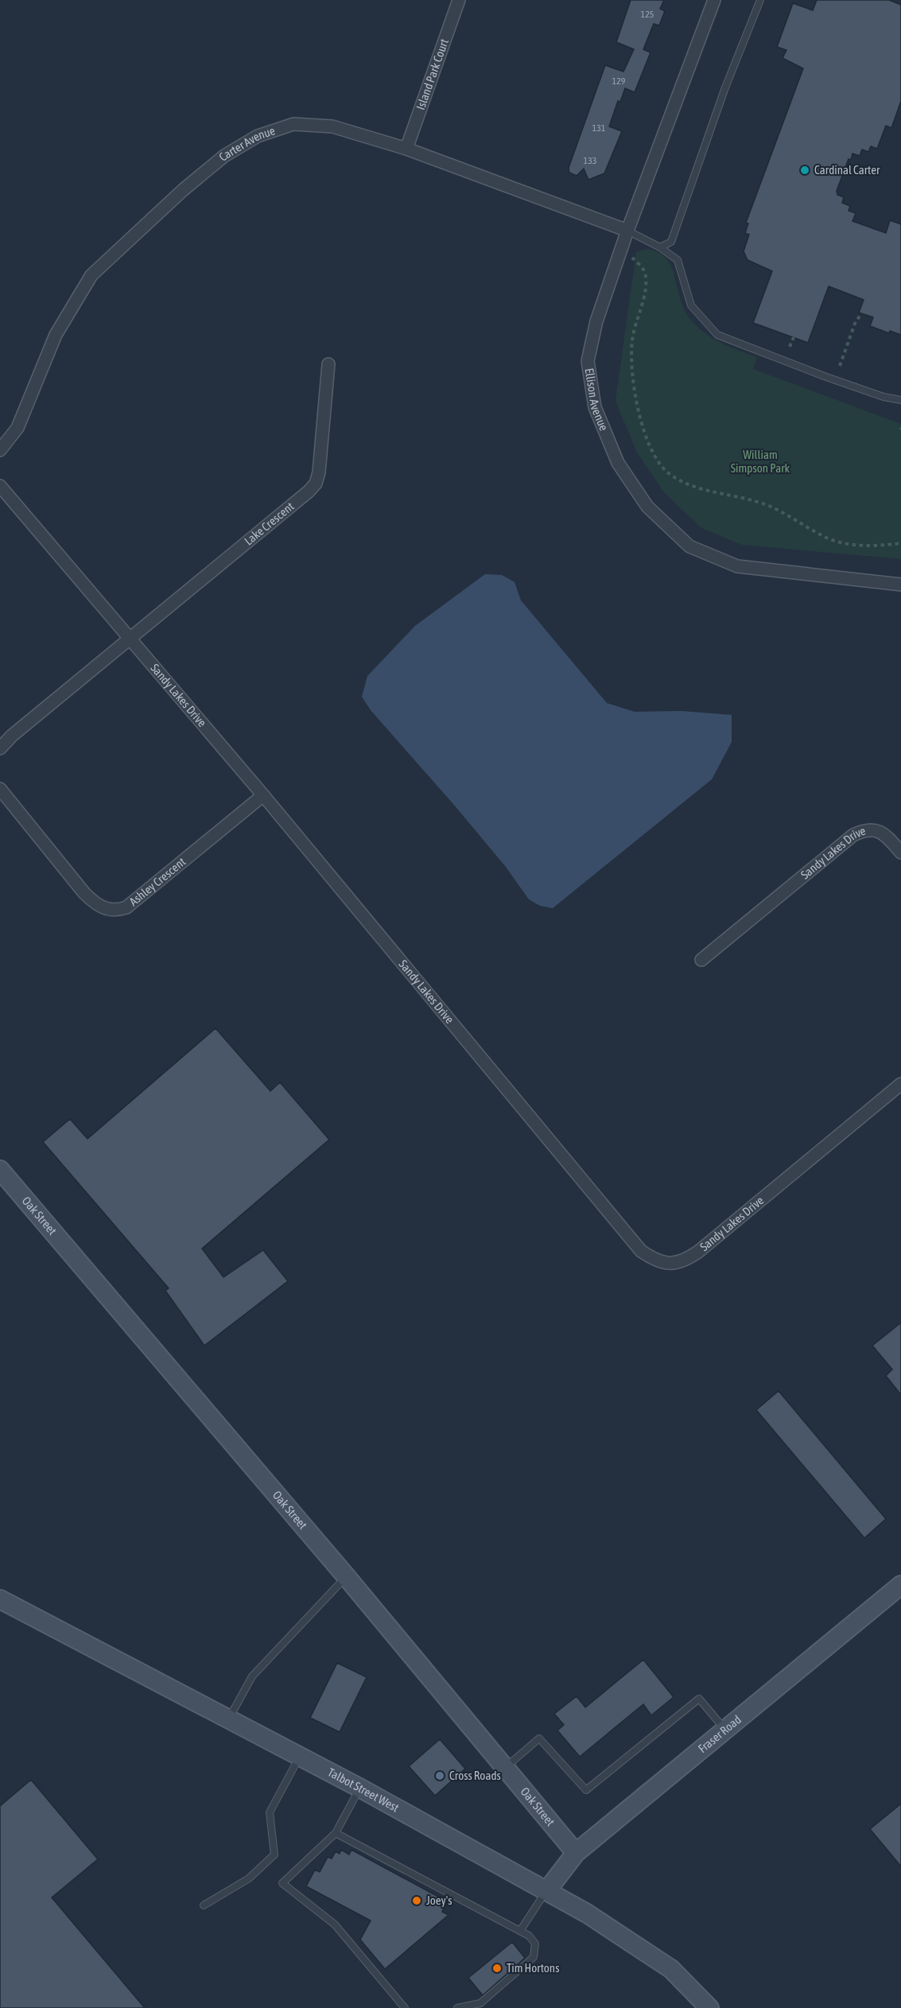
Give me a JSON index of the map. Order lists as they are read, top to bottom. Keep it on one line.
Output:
{"streets":{"main road":["Oak Street","Fraser Road","Talbot Street West"],"street":["Island Park Court","Carter Avenue","Ellison Avenue","Lake Crescent","Sandy Lakes Drive","Ashley Crescent"]},"crossings":[["Island Park Court","Carter Avenue"],["Carter Avenue","Ellison Avenue"],["Lake Crescent","Sandy Lakes Drive"],["Sandy Lakes Drive","Ashley Crescent"],["Oak Street","Fraser Road"],["Fraser Road","Talbot Street West"]],"parks":["William Simpson Park"],"places":["Cardinal Carter","Cross Roads","Joey's","Tim Hortons"],"house_numbers":["125","129","131","133"]}
